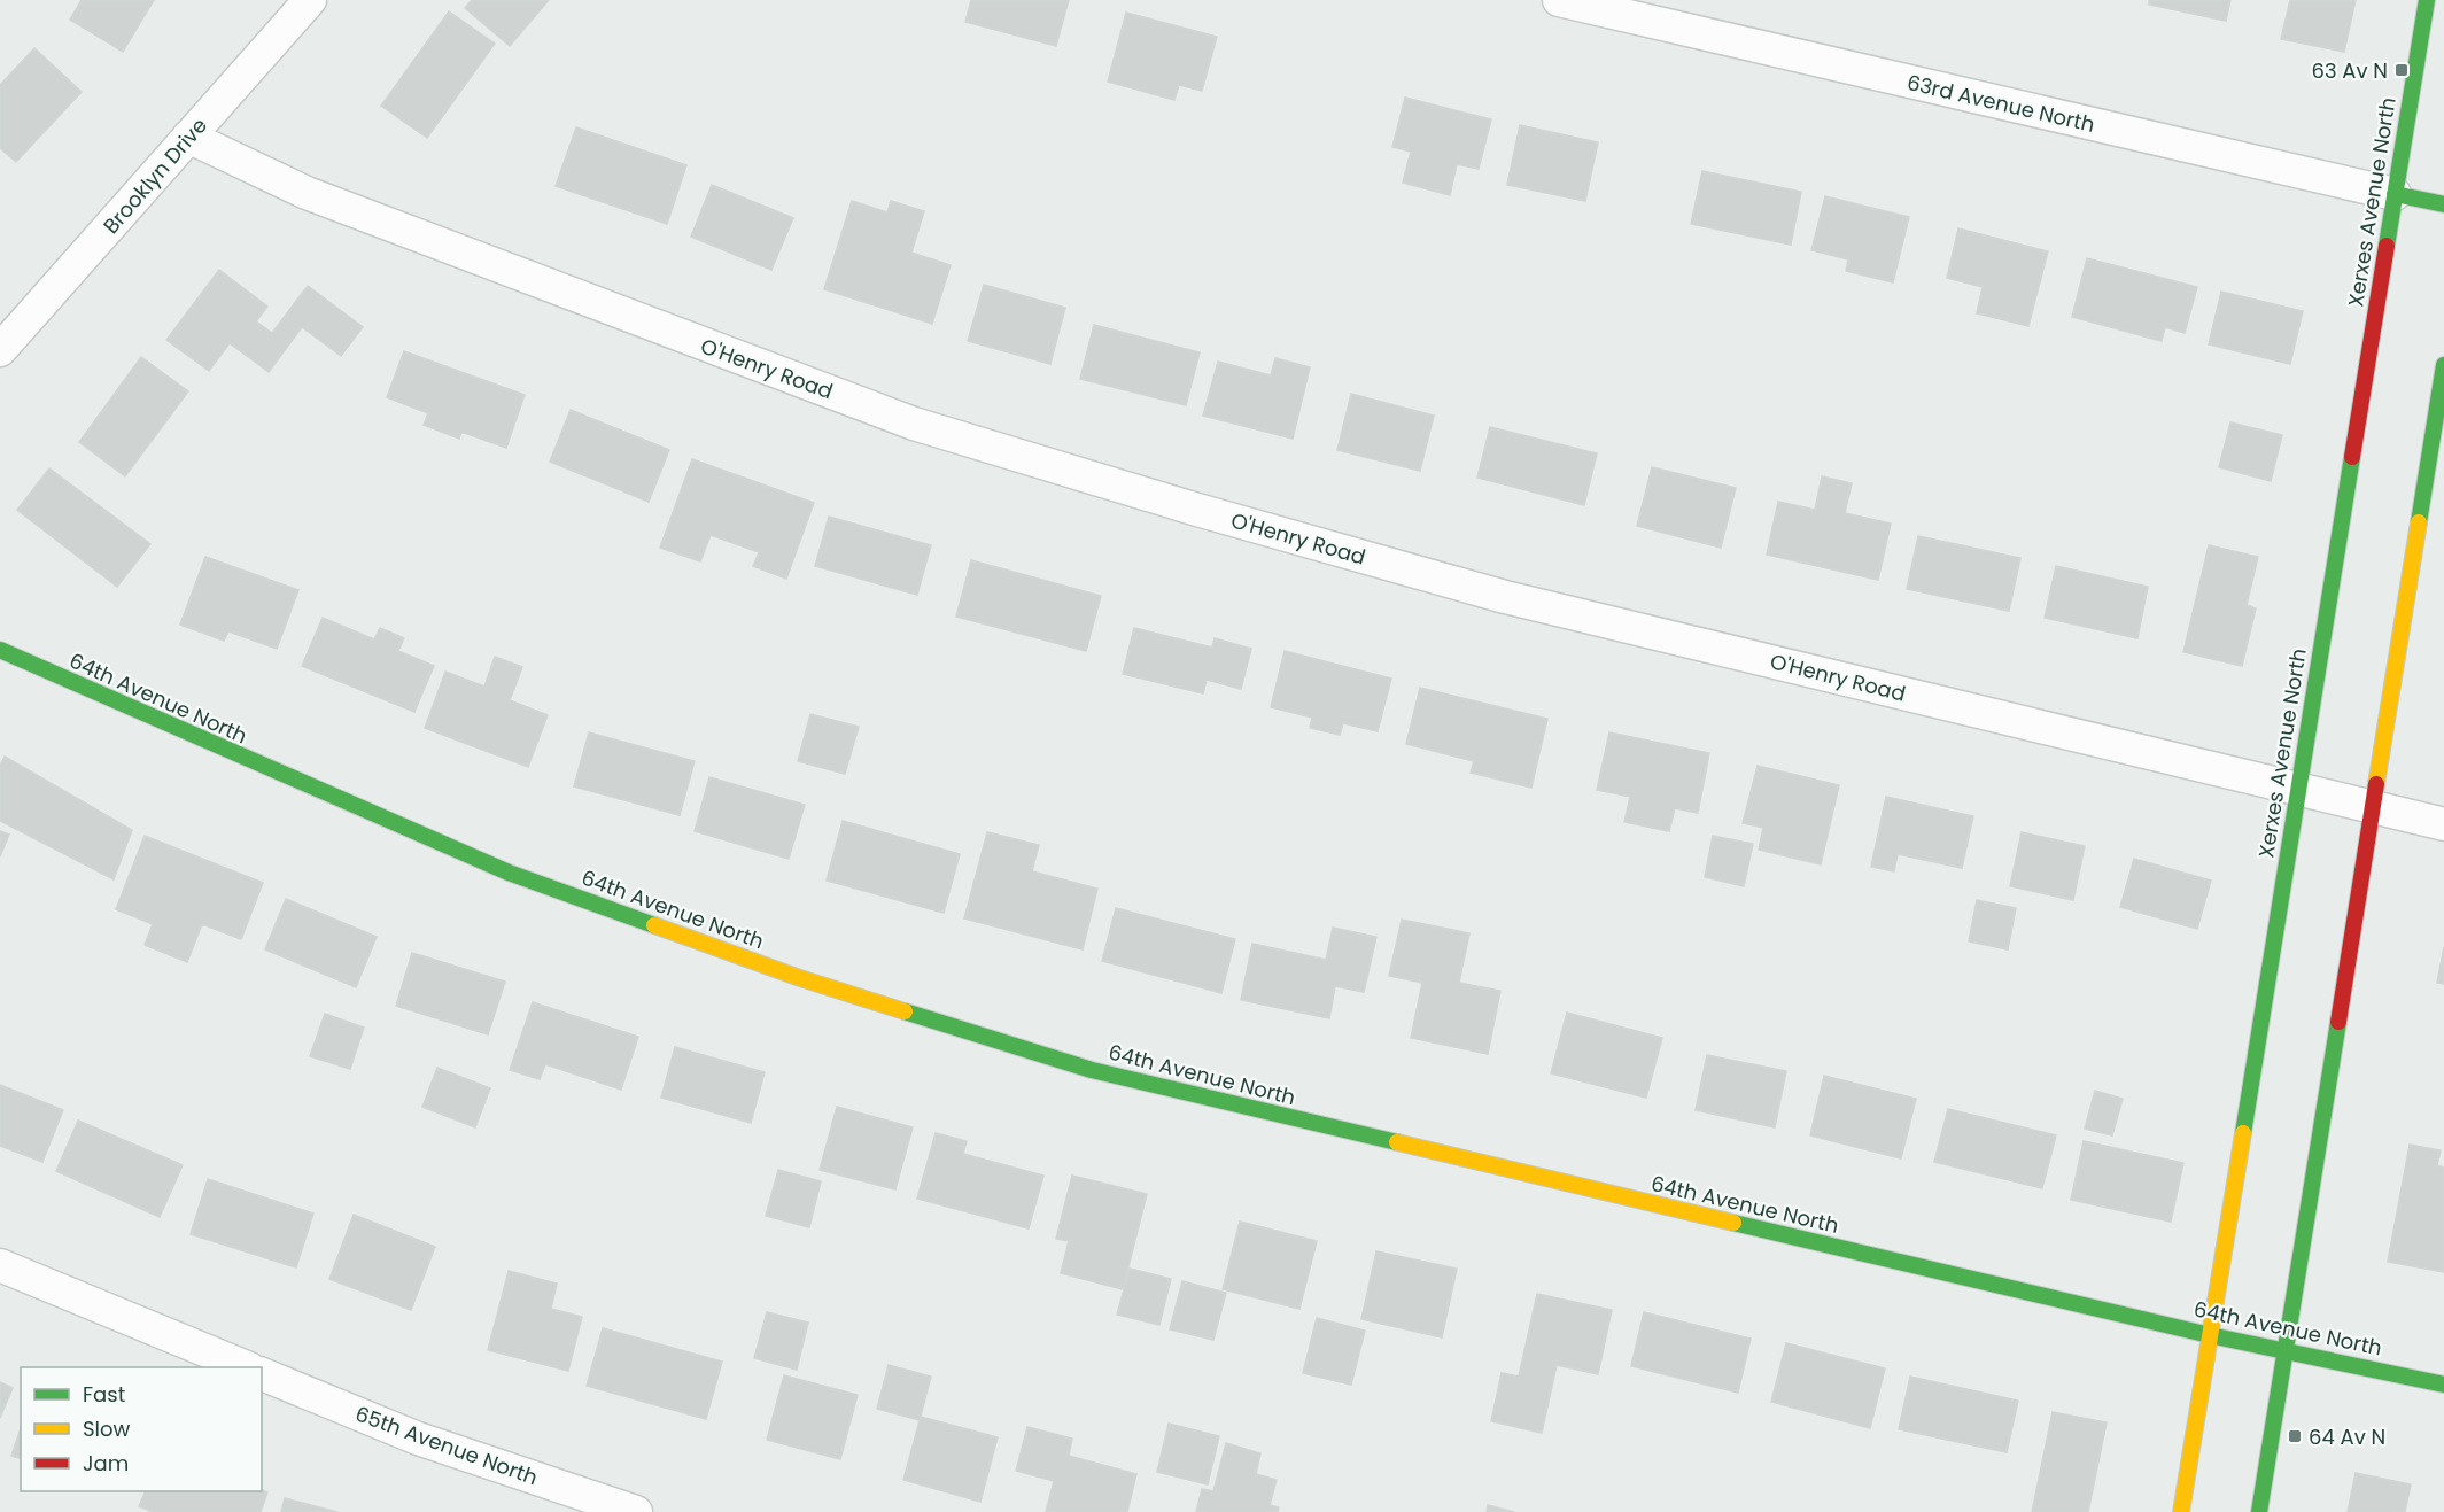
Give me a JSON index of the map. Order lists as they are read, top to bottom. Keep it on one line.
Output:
{"streets":{"street":["63rd Avenue North","Brooklyn Drive","Xerxes Avenue North","O'Henry Road","64th Avenue North","65th Avenue North"]},"crossings":[["63rd Avenue North","Xerxes Avenue North"],["Brooklyn Drive","O'Henry Road"],["Xerxes Avenue North","O'Henry Road"],["Xerxes Avenue North","64th Avenue North"]],"places":{"transit":["63 Av N","64 Av N"]},"legend":["Fast","Slow","Jam"]}
